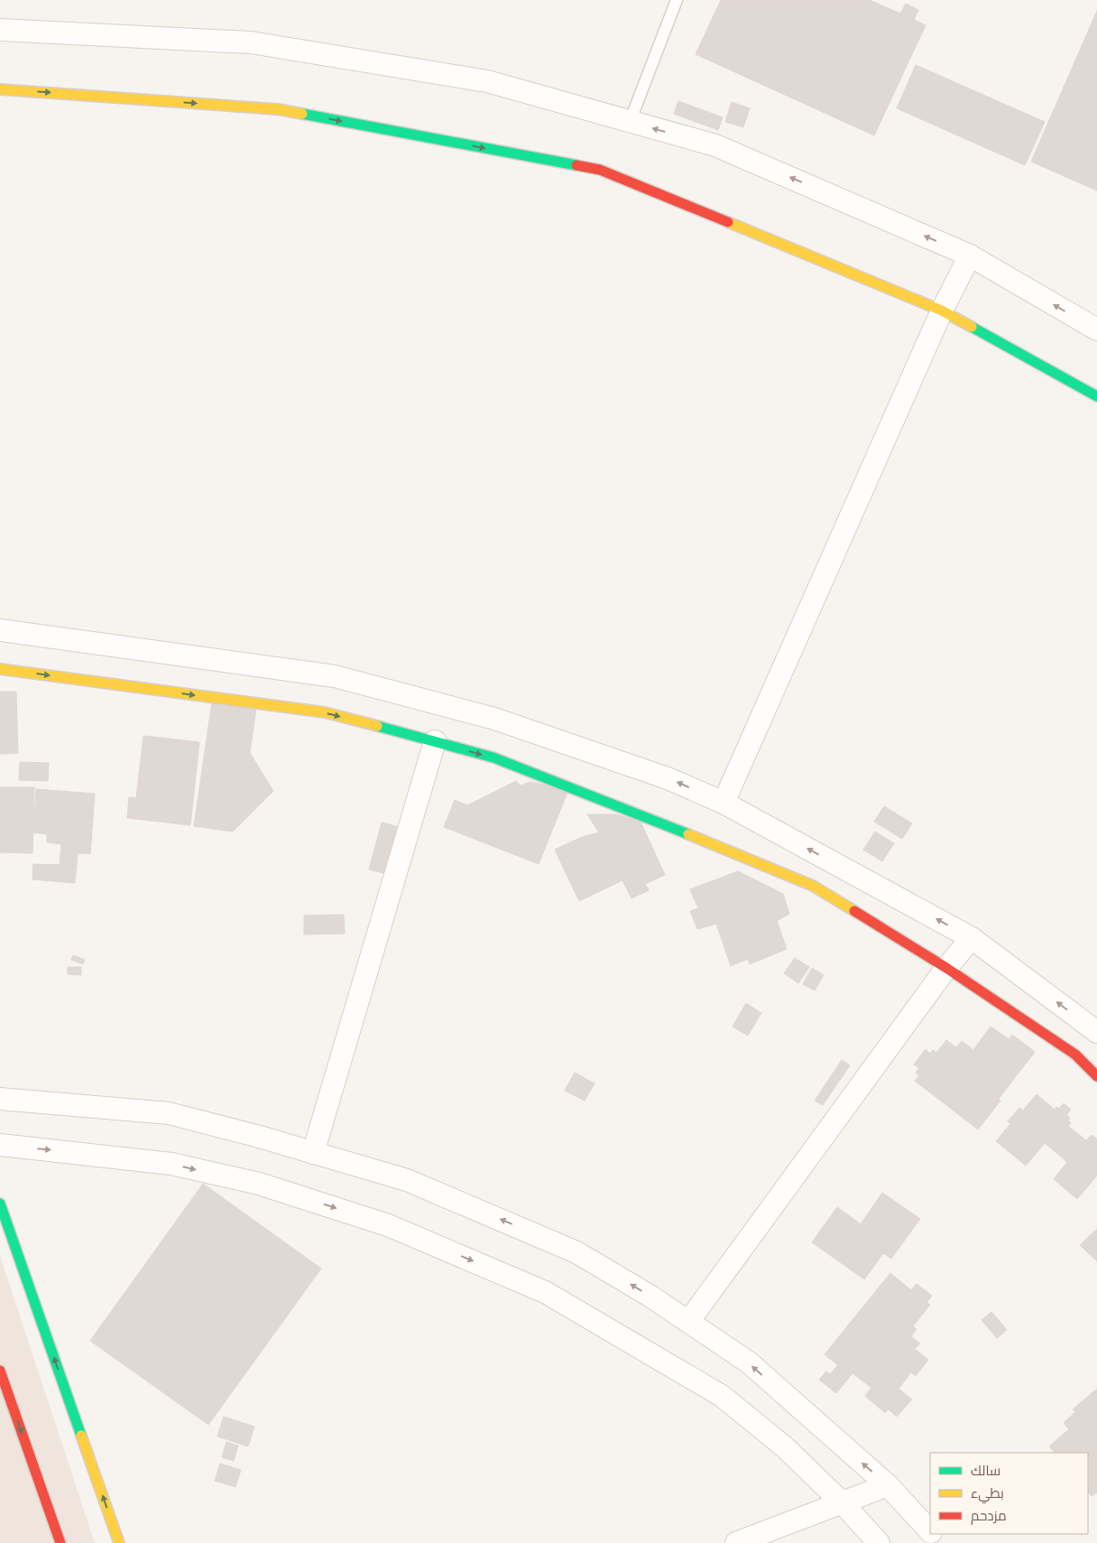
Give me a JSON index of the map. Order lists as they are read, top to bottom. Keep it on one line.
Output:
{"legend":["سالك","بطيء","مزدحم"]}
